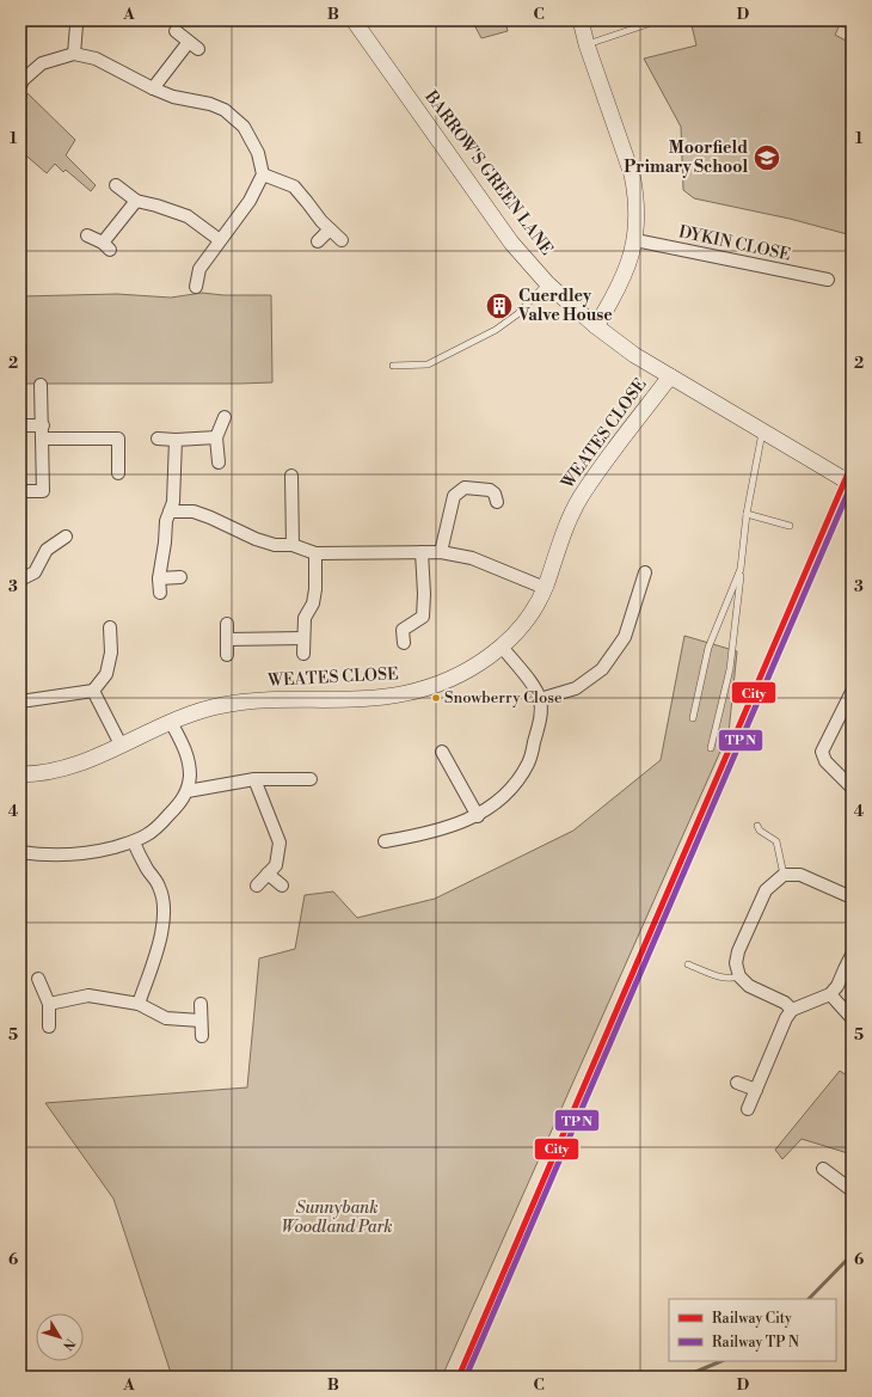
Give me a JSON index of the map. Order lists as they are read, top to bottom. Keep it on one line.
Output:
{"streets":{"street":["BARROW'S GREEN LANE","DYKIN CLOSE","WEATES CLOSE"]},"crossings":[["BARROW'S GREEN LANE","WEATES CLOSE"]],"parks":["Sunnybank Woodland Park"],"places":{"school or university":["Moorfield Primary School"],"building":["Cuerdley Valve House"],"other":["Snowberry Close"]},"lines":["rail line City"],"legend":["Railway City","Railway TP N"],"north":"bottom right","grid":{"columns":["A","B","C","D"],"rows":["1","2","3","4","5","6"]}}
